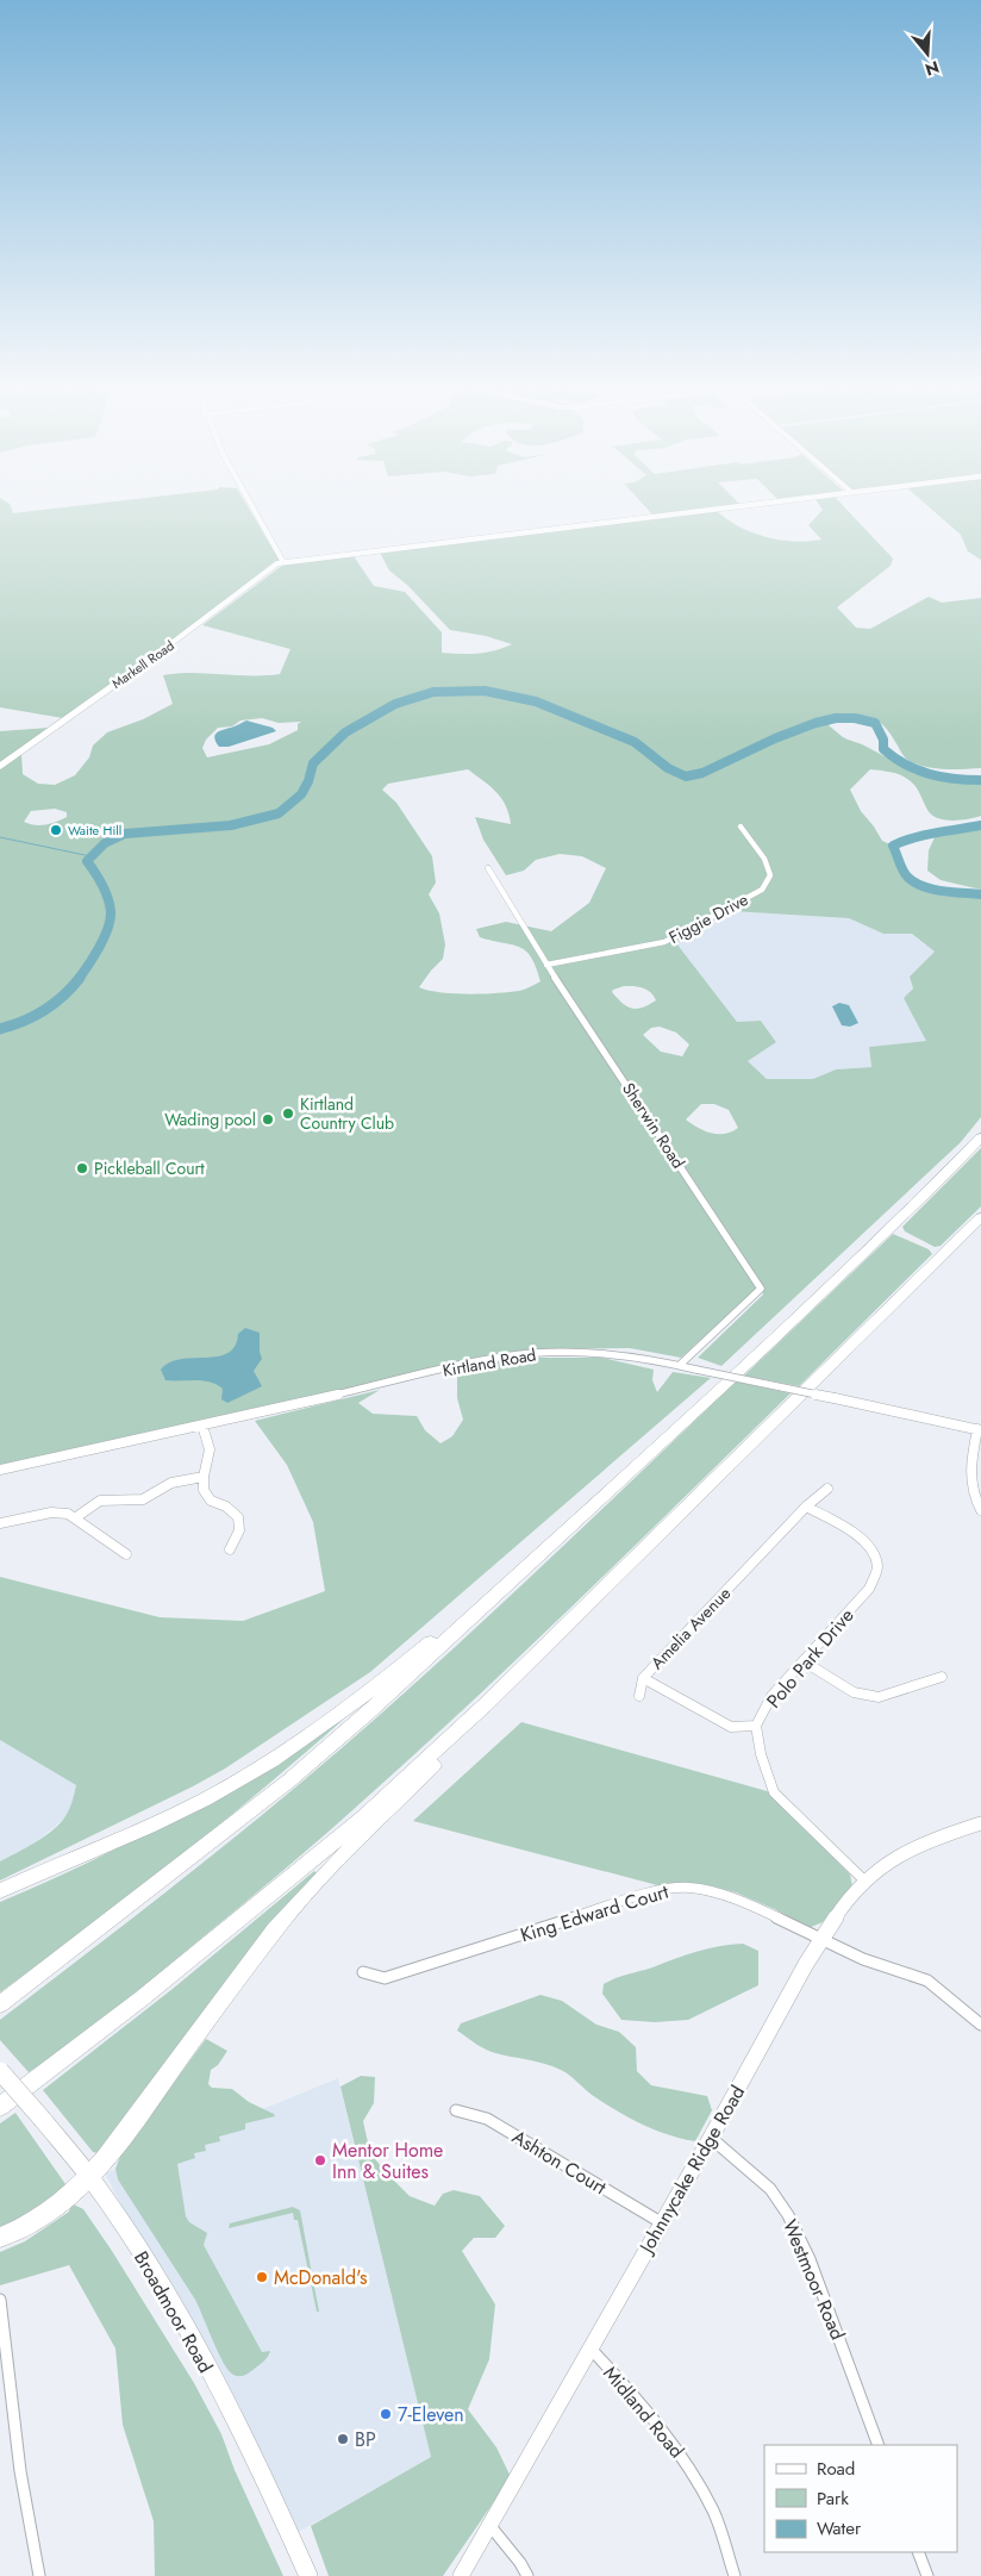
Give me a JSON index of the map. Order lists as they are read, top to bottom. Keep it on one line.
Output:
{"streets":{"main road":["Johnnycake Ridge Road","Broadmoor Road"],"street":["Markell Road","Figgie Drive","Sherwin Road","Kirtland Road","Amelia Avenue","Polo Park Drive","King Edward Court","Ashton Court","Westmoor Road","Midland Road"]},"crossings":[["Figgie Drive","Sherwin Road"],["Sherwin Road","Kirtland Road"],["Amelia Avenue","Polo Park Drive"],["King Edward Court","Johnnycake Ridge Road"],["Ashton Court","Johnnycake Ridge Road"],["Johnnycake Ridge Road","Westmoor Road"],["Johnnycake Ridge Road","Midland Road"]],"places":["Waite Hill","Kirtland Country Club","Wading pool","Pickleball Court","Mentor Home Inn & Suites","McDonald's","7-Eleven","BP"],"legend":["Road","Park","Water"],"north":"bottom"}
